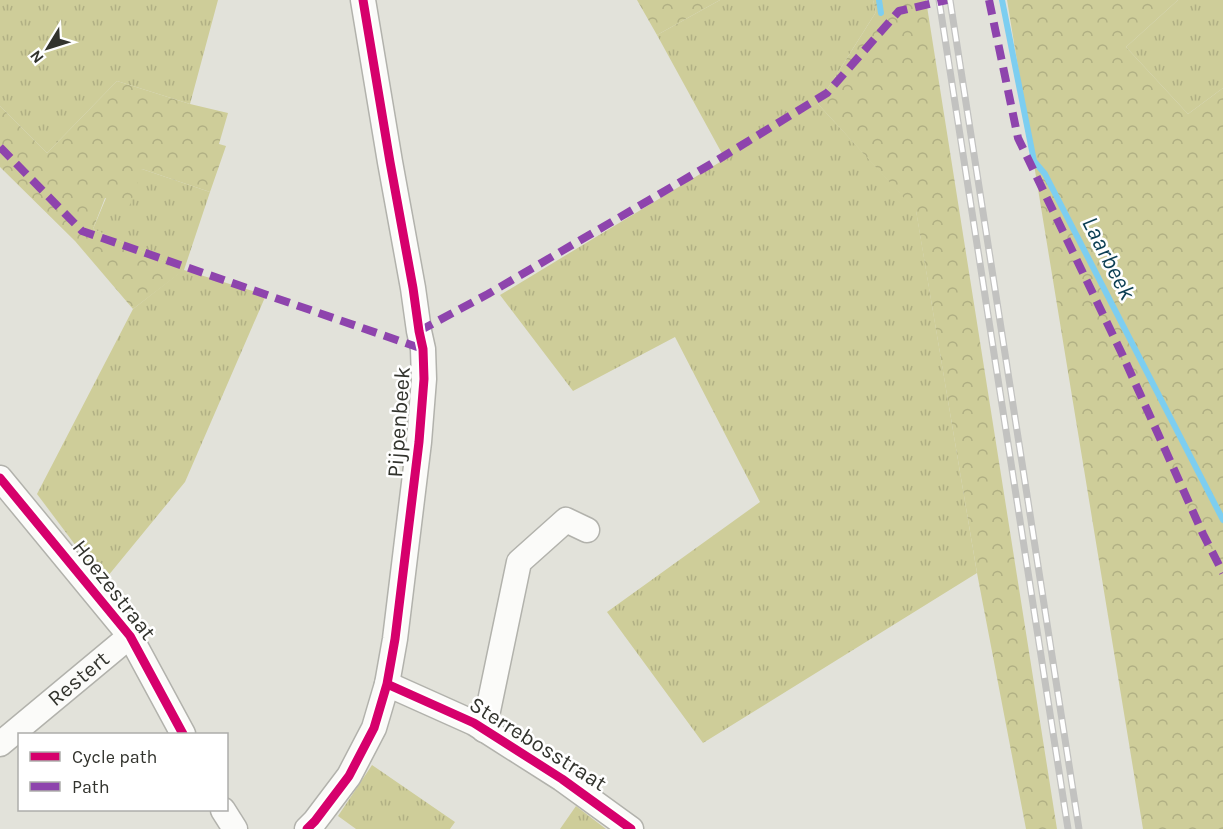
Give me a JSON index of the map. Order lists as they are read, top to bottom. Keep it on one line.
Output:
{"streets":{"street":["Pijpenbeek","Hoezestraat","Restert","Sterrebosstraat"]},"crossings":[["Pijpenbeek","Sterrebosstraat"],["Hoezestraat","Restert"]],"water":["Laarbeek"],"legend":["Cycle path","Path"],"north":"bottom left"}
